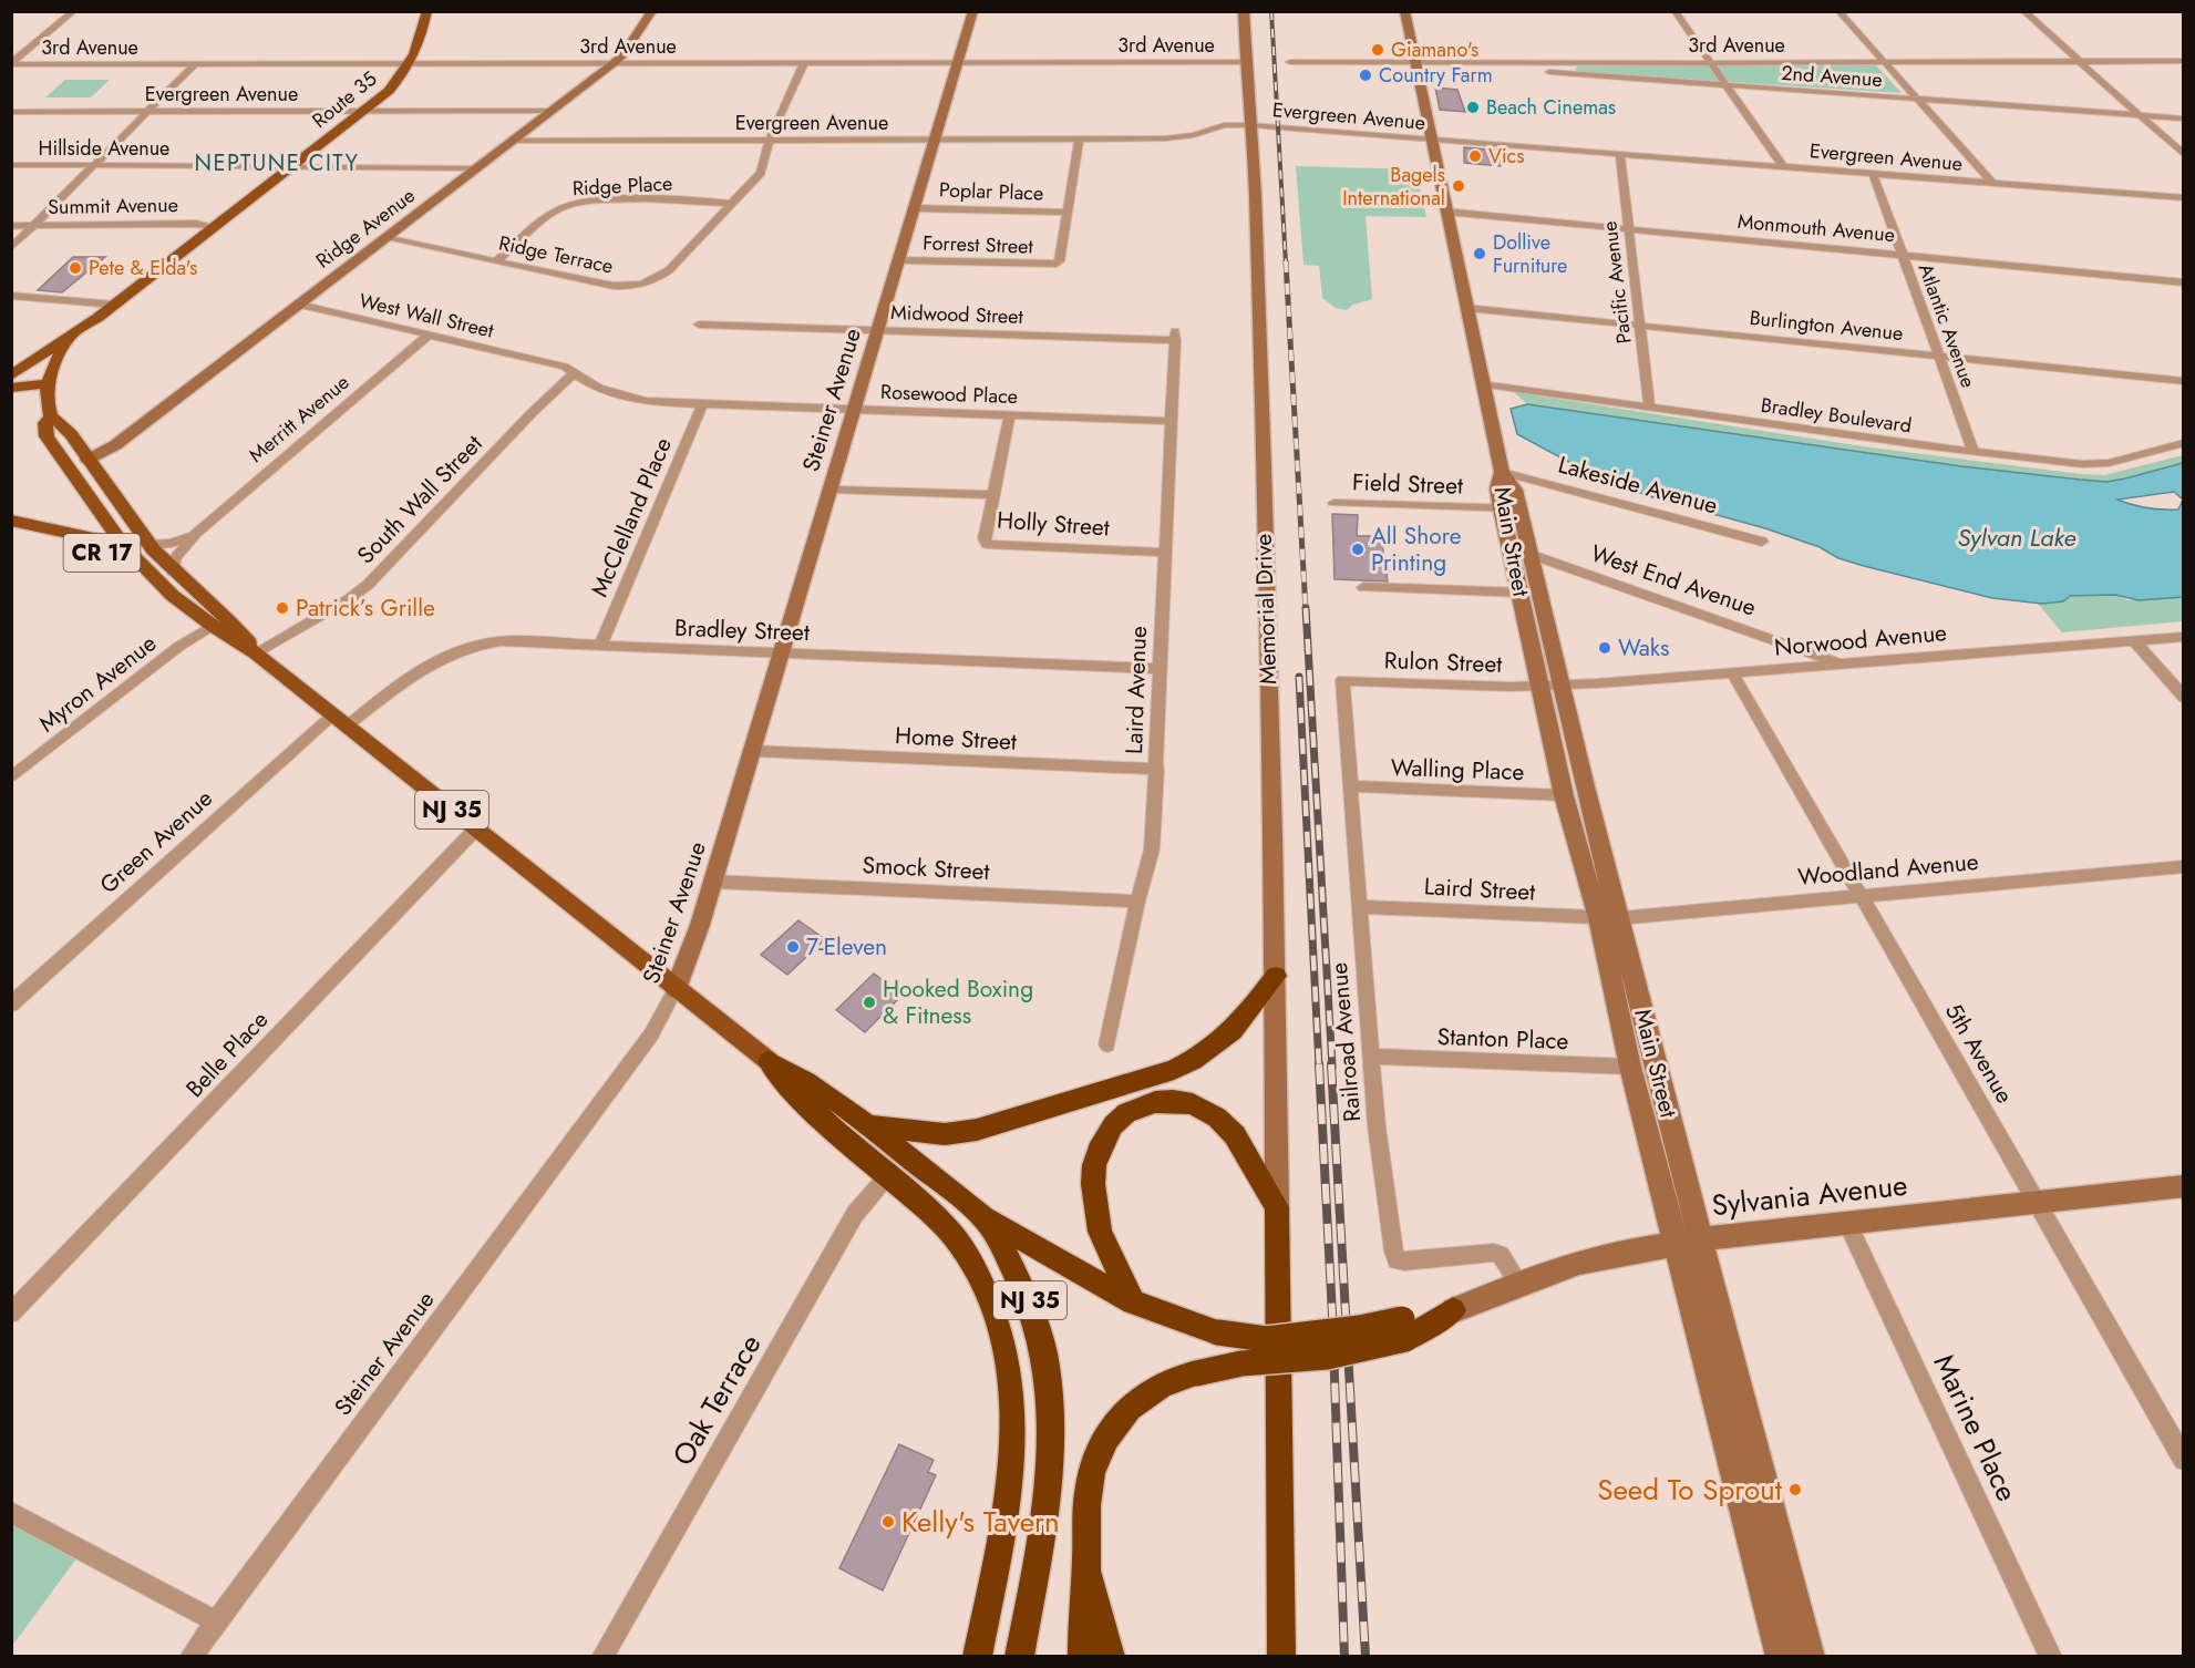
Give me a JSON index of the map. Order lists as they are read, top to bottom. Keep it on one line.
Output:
{"streets":{"highway":["NJ 35"],"main road":["Route 35","CR 17"],"street":["3rd Avenue","2nd Avenue","Evergreen Avenue","Hillside Avenue","Ridge Place","Poplar Place","Summit Avenue","Ridge Avenue","Monmouth Avenue","Forrest Street","Ridge Terrace","Pacific Avenue","Midwood Street","West Wall Street","Burlington Avenue","Atlantic Avenue","Rosewood Place","Steiner Avenue","Bradley Boulevard","Merritt Avenue","Field Street","Lakeside Avenue","South Wall Street","McClelland Place","Holly Street","Main Street","West End Avenue","Memorial Drive","Bradley Street","Norwood Avenue","Rulon Street","Myron Avenue","Laird Avenue","Home Street","Walling Place","Green Avenue","Smock Street","Woodland Avenue","Laird Street","Stanton Place","Railroad Avenue","5th Avenue","Belle Place","Sylvania Avenue","Oak Terrace","Marine Place"]},"crossings":[["3rd Avenue","2nd Avenue"],["3rd Avenue","Route 35"],["3rd Avenue","Ridge Avenue"],["3rd Avenue","Ridge Terrace"],["3rd Avenue","Steiner Avenue"],["3rd Avenue","Main Street"],["3rd Avenue","Memorial Drive"],["Evergreen Avenue","Route 35"],["Evergreen Avenue","Ridge Avenue"],["Evergreen Avenue","Ridge Terrace"],["Evergreen Avenue","Pacific Avenue"],["Evergreen Avenue","Atlantic Avenue"],["Evergreen Avenue","Steiner Avenue"],["Evergreen Avenue","Main Street"],["Evergreen Avenue","Memorial Drive"],["Route 35","Hillside Avenue"],["Route 35","Summit Avenue"],["Route 35","NJ 35"],["Hillside Avenue","Ridge Avenue"],["Ridge Place","Ridge Terrace"],["Poplar Place","Forrest Street"],["Poplar Place","Steiner Avenue"],["Ridge Avenue","Ridge Terrace"],["Ridge Avenue","West Wall Street"],["Ridge Avenue","NJ 35"],["Monmouth Avenue","Pacific Avenue"],["Monmouth Avenue","Atlantic Avenue"],["Monmouth Avenue","Main Street"],["Forrest Street","Steiner Avenue"],["Pacific Avenue","Burlington Avenue"],["Pacific Avenue","Bradley Boulevard"],["Midwood Street","Steiner Avenue"],["Midwood Street","Laird Avenue"],["West Wall Street","Rosewood Place"],["West Wall Street","Merritt Avenue"],["West Wall Street","South Wall Street"],["Burlington Avenue","Atlantic Avenue"],["Burlington Avenue","Main Street"],["Atlantic Avenue","Bradley Boulevard"],["Rosewood Place","Steiner Avenue"],["Rosewood Place","South Wall Street"],["Rosewood Place","McClelland Place"],["Rosewood Place","Laird Avenue"],["Steiner Avenue","Bradley Street"],["Steiner Avenue","Home Street"],["Steiner Avenue","NJ 35"],["Steiner Avenue","Smock Street"],["Bradley Boulevard","Main Street"],["Merritt Avenue","CR 17"],["Merritt Avenue","NJ 35"],["Field Street","Main Street"],["Lakeside Avenue","Main Street"],["South Wall Street","NJ 35"],["McClelland Place","Bradley Street"],["Holly Street","Laird Avenue"],["Main Street","West End Avenue"],["Main Street","Norwood Avenue"],["Main Street","Rulon Street"],["Main Street","Walling Place"],["Main Street","Woodland Avenue"],["Main Street","Laird Street"],["Main Street","Stanton Place"],["Main Street","Sylvania Avenue"],["CR 17","NJ 35"],["West End Avenue","Norwood Avenue"],["Bradley Street","Laird Avenue"],["Bradley Street","NJ 35"],["Bradley Street","Green Avenue"],["Norwood Avenue","Rulon Street"],["Norwood Avenue","5th Avenue"],["Rulon Street","Railroad Avenue"],["Myron Avenue","NJ 35"],["Laird Avenue","Home Street"],["Laird Avenue","Smock Street"],["Walling Place","Railroad Avenue"],["NJ 35","Green Avenue"],["NJ 35","Belle Place"],["NJ 35","Oak Terrace"],["Woodland Avenue","Laird Street"],["Woodland Avenue","5th Avenue"],["Laird Street","Railroad Avenue"],["Stanton Place","Railroad Avenue"],["Railroad Avenue","Sylvania Avenue"],["5th Avenue","Sylvania Avenue"],["Sylvania Avenue","Marine Place"]],"districts":["NEPTUNE CITY"],"water":["Sylvan Lake"],"places":["Giamano's","Country Farm","Beach Cinemas","Vics","Bagels International","Dollive Furniture","Pete & Elda's","All Shore Printing","Patrick’s Grille","Waks","7-Eleven","Hooked Boxing & Fitness","Seed To Sprout","Kelly's Tavern"]}
